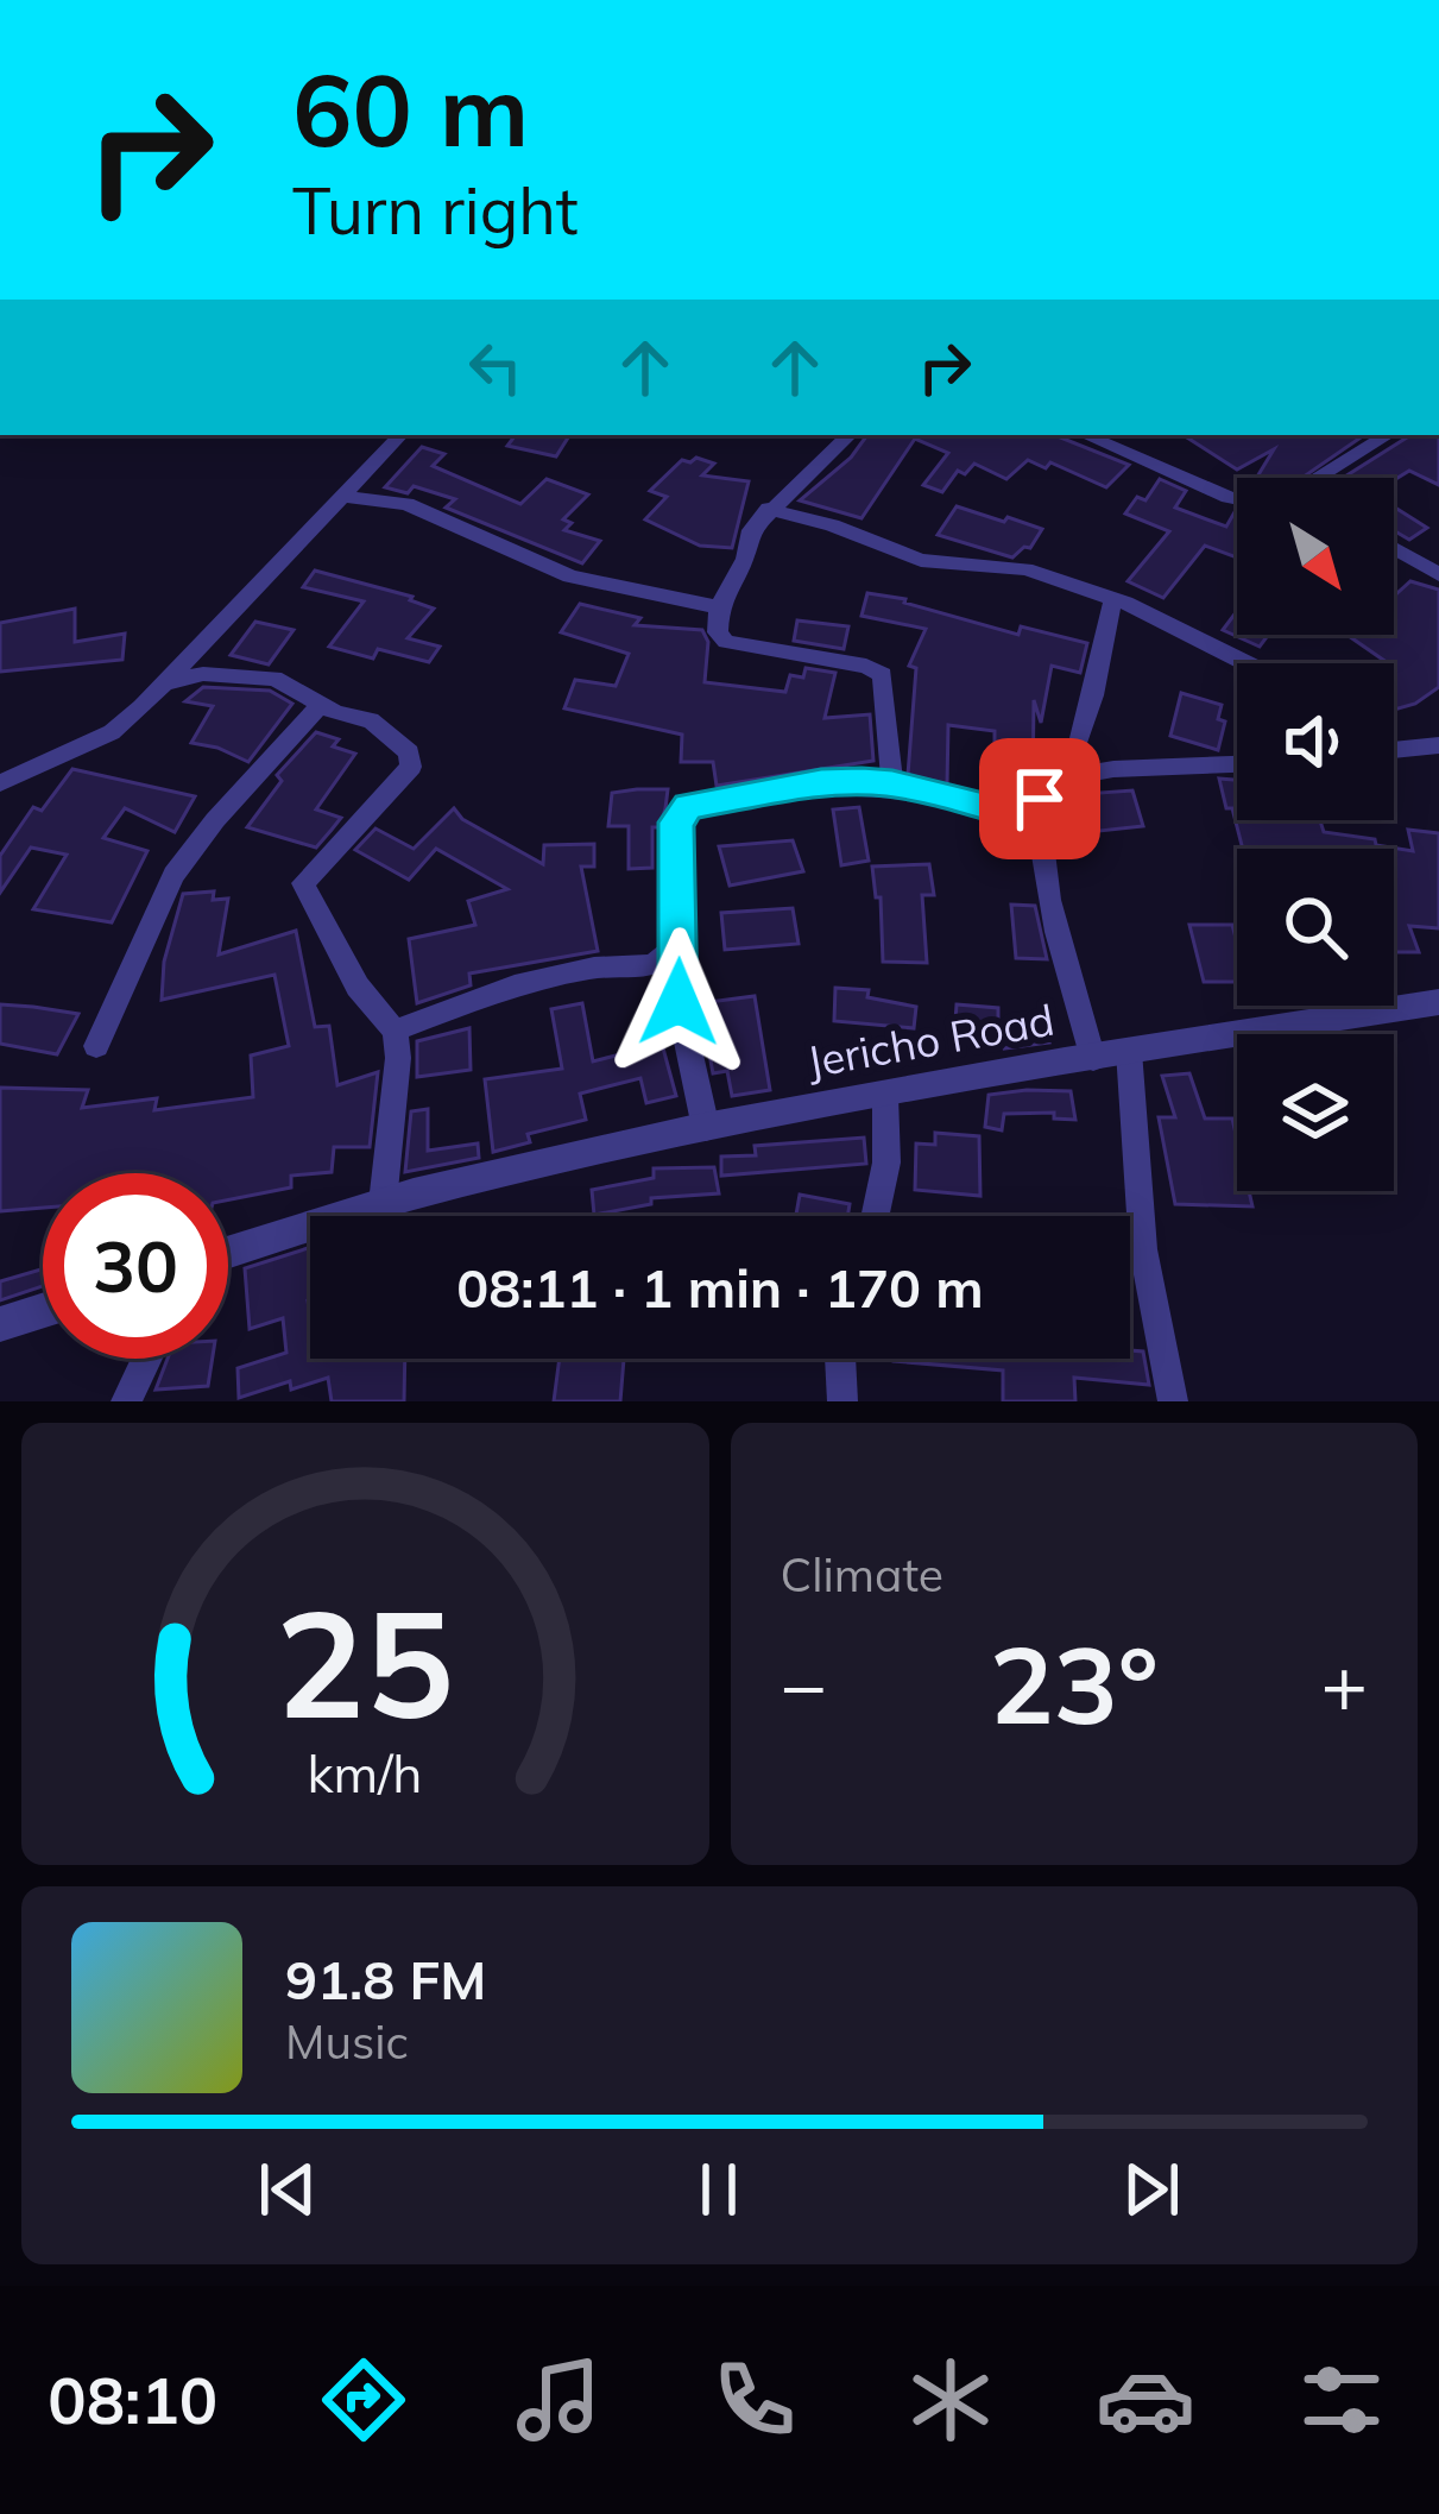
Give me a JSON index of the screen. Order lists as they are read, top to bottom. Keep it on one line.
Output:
{"streets":{"street":["Jericho Road"]},"north":"bottom right","page":{"turn":["60 m","Turn right"],"limit":"30","trip":"08:11 · 1 min · 170 m","tile":"Climate","heat":["−","23°","+"],"song":["91.8 FM","Music"],"tabs":"08:10","gauge":["25","km/h"]}}
